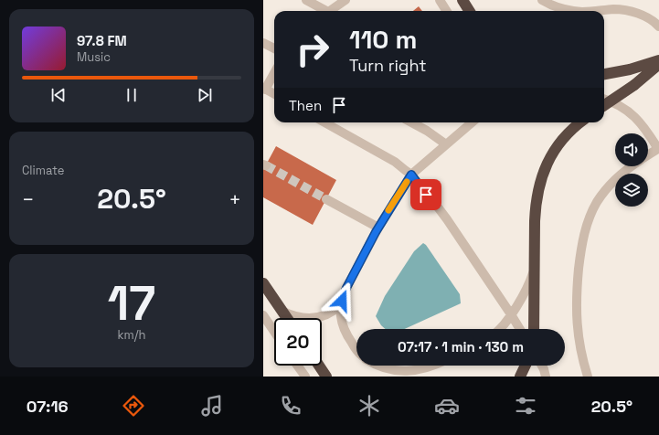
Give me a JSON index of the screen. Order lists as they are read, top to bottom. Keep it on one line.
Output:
{"page":{"turn":["110 m","Turn right"],"song":["97.8 FM","Music"],"then":"Then","tile":["Climate",["17","km/h"]],"heat":["−","20.5°","+"],"limit":"20","trip":"07:17 · 1 min · 130 m","tabs":["07:16","20.5°"]}}
